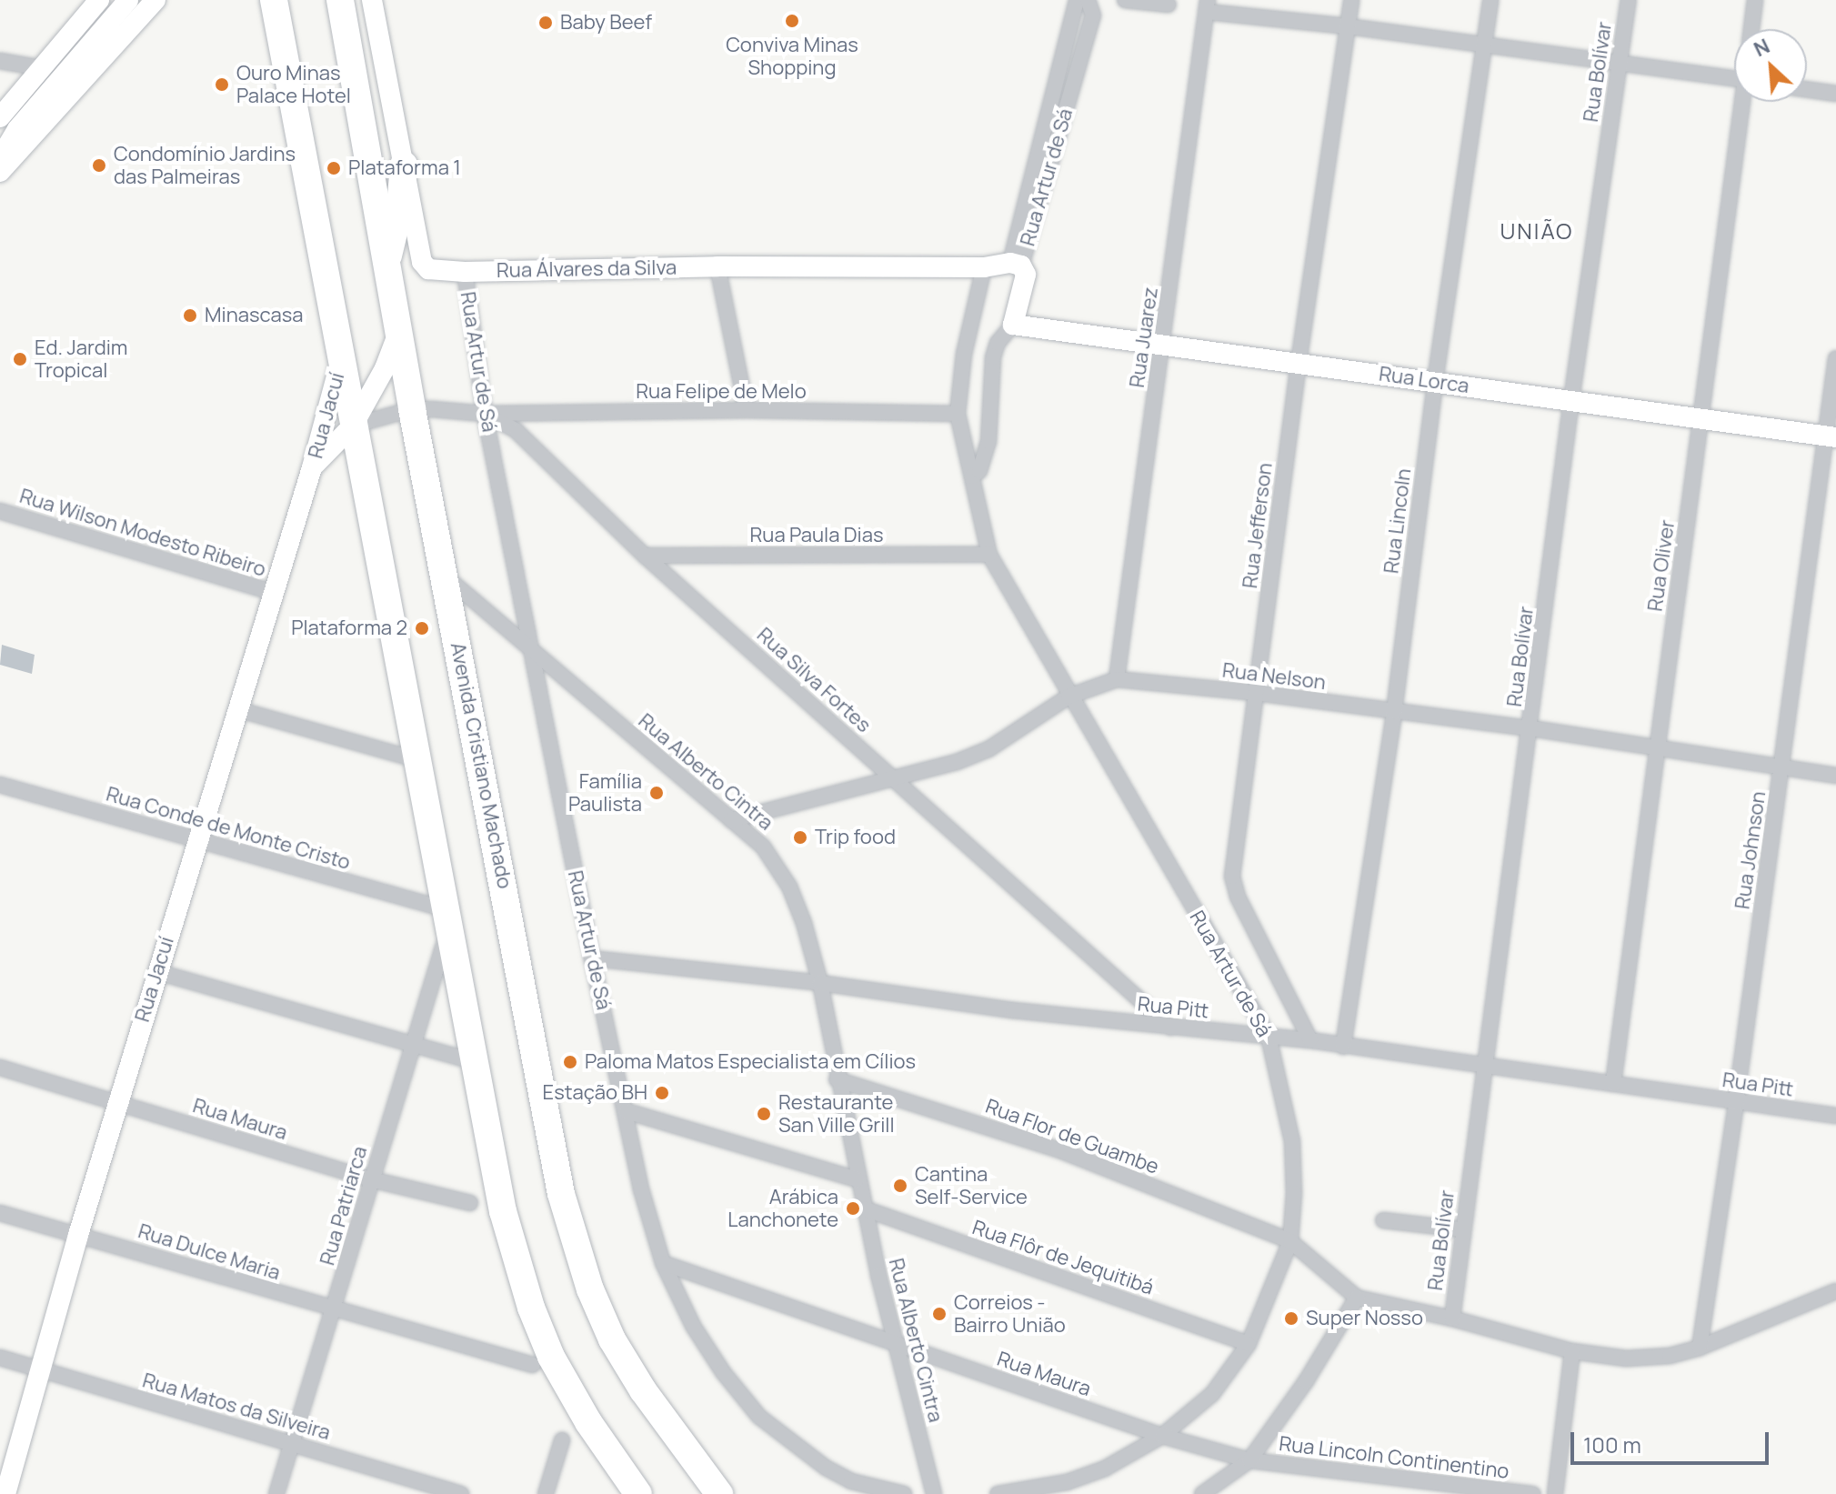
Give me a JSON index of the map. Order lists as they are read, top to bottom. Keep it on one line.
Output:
{"streets":{"highway":["Avenida Cristiano Machado"],"main road":["Rua Artur de Sá","Rua Álvares da Silva","Rua Lorca","Rua Jacuí"],"street":["Rua Bolívar","Rua Juarez","Rua Felipe de Melo","Rua Lincoln","Rua Jefferson","Rua Wilson Modesto Ribeiro","Rua Paula Dias","Rua Oliver","Rua Nelson","Rua Silva Fortes","Rua Alberto Cintra","Rua Conde de Monte Cristo","Rua Johnson","Rua Pitt","Rua Maura","Rua Flor de Guambe","Rua Patriarca","Rua Dulce Maria","Rua Flôr de Jequitibá","Rua Matos da Silveira","Rua Lincoln Continentino"]},"crossings":[["Rua Bolívar","Rua Lorca"],["Rua Bolívar","Rua Nelson"],["Rua Bolívar","Rua Pitt"],["Rua Artur de Sá","Rua Álvares da Silva"],["Rua Artur de Sá","Rua Lorca"],["Rua Artur de Sá","Rua Felipe de Melo"],["Rua Artur de Sá","Rua Paula Dias"],["Rua Artur de Sá","Rua Nelson"],["Rua Artur de Sá","Rua Silva Fortes"],["Rua Artur de Sá","Rua Alberto Cintra"],["Rua Artur de Sá","Rua Pitt"],["Rua Artur de Sá","Rua Maura"],["Rua Artur de Sá","Rua Flor de Guambe"],["Rua Artur de Sá","Rua Flôr de Jequitibá"],["Rua Juarez","Rua Lorca"],["Rua Juarez","Rua Nelson"],["Rua Lorca","Rua Lincoln"],["Rua Lorca","Rua Jefferson"],["Rua Lorca","Rua Oliver"],["Rua Lorca","Rua Johnson"],["Rua Felipe de Melo","Rua Silva Fortes"],["Rua Jacuí","Rua Wilson Modesto Ribeiro"],["Rua Jacuí","Rua Silva Fortes"],["Rua Jacuí","Avenida Cristiano Machado"],["Rua Jacuí","Rua Conde de Monte Cristo"],["Rua Jacuí","Rua Maura"],["Rua Jacuí","Rua Dulce Maria"],["Rua Jacuí","Rua Matos da Silveira"],["Rua Lincoln","Rua Nelson"],["Rua Lincoln","Rua Pitt"],["Rua Jefferson","Rua Nelson"],["Rua Jefferson","Rua Pitt"],["Rua Paula Dias","Rua Silva Fortes"],["Rua Oliver","Rua Nelson"],["Rua Oliver","Rua Pitt"],["Rua Nelson","Rua Silva Fortes"],["Rua Nelson","Rua Alberto Cintra"],["Rua Nelson","Rua Johnson"],["Rua Silva Fortes","Avenida Cristiano Machado"],["Rua Silva Fortes","Rua Pitt"],["Avenida Cristiano Machado","Rua Alberto Cintra"],["Rua Alberto Cintra","Rua Pitt"],["Rua Alberto Cintra","Rua Maura"],["Rua Alberto Cintra","Rua Flor de Guambe"],["Rua Alberto Cintra","Rua Flôr de Jequitibá"],["Rua Conde de Monte Cristo","Rua Patriarca"],["Rua Johnson","Rua Pitt"],["Rua Maura","Rua Patriarca"],["Rua Maura","Rua Lincoln Continentino"],["Rua Patriarca","Rua Dulce Maria"],["Rua Patriarca","Rua Matos da Silveira"]],"districts":["UNIÃO"],"places":["Conviva Minas Shopping","Baby Beef","Ouro Minas Palace Hotel","Condomínio Jardins das Palmeiras","Plataforma 1","Minascasa","Ed. Jardim Tropical","Plataforma 2","Família Paulista","Trip food","Paloma Matos Especialista em Cílios","Estação BH","Restaurante San Ville Grill","Cantina Self-Service","Arábica Lanchonete","Correios - Bairro União","Super Nosso"],"scale_bar":"100 m","north":"top left"}
